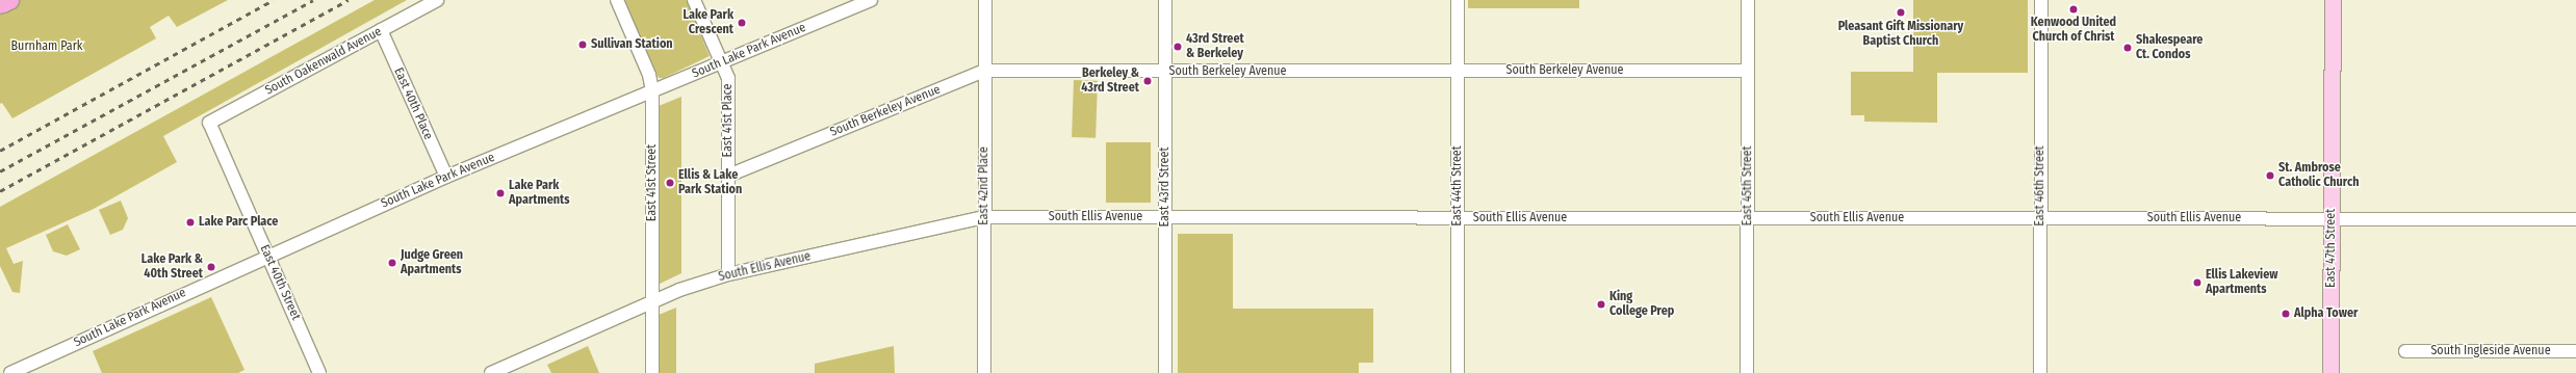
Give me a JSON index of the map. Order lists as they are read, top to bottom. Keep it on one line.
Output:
{"streets":{"main road":["East 47th Street"],"street":["South Lake Park Avenue","South Oakenwald Avenue","South Berkeley Avenue","East 40th Place","East 41st Place","East 41st Street","East 42nd Place","East 44th Street","East 45th Street","East 46th Street","East 43rd Street","South Ellis Avenue","East 40th Street","South Ingleside Avenue"]},"crossings":[["South Lake Park Avenue","East 40th Place"],["South Lake Park Avenue","East 41st Place"],["South Lake Park Avenue","East 41st Street"],["South Lake Park Avenue","East 40th Street"],["South Oakenwald Avenue","East 40th Place"],["South Oakenwald Avenue","East 40th Street"],["South Berkeley Avenue","East 41st Place"],["South Berkeley Avenue","East 42nd Place"],["South Berkeley Avenue","East 44th Street"],["South Berkeley Avenue","East 45th Street"],["South Berkeley Avenue","East 43rd Street"],["East 41st Place","South Ellis Avenue"],["East 41st Street","South Ellis Avenue"],["East 42nd Place","South Ellis Avenue"],["East 44th Street","South Ellis Avenue"],["East 45th Street","South Ellis Avenue"],["East 46th Street","South Ellis Avenue"],["East 43rd Street","South Ellis Avenue"],["South Ellis Avenue","East 47th Street"]],"parks":["Burnham Park"],"places":["Kenwood United Church of Christ","Pleasant Gift Missionary Baptist Church","Lake Park Crescent","Sullivan Station","43rd Street & Berkeley","Shakespeare Ct. Condos","Berkeley & 43rd Street","St. Ambrose Catholic Church","Ellis & Lake Park Station","Lake Park Apartments","Lake Parc Place","Judge Green Apartments","Lake Park & 40th Street","Ellis Lakeview Apartments","King College Prep","Alpha Tower"]}
